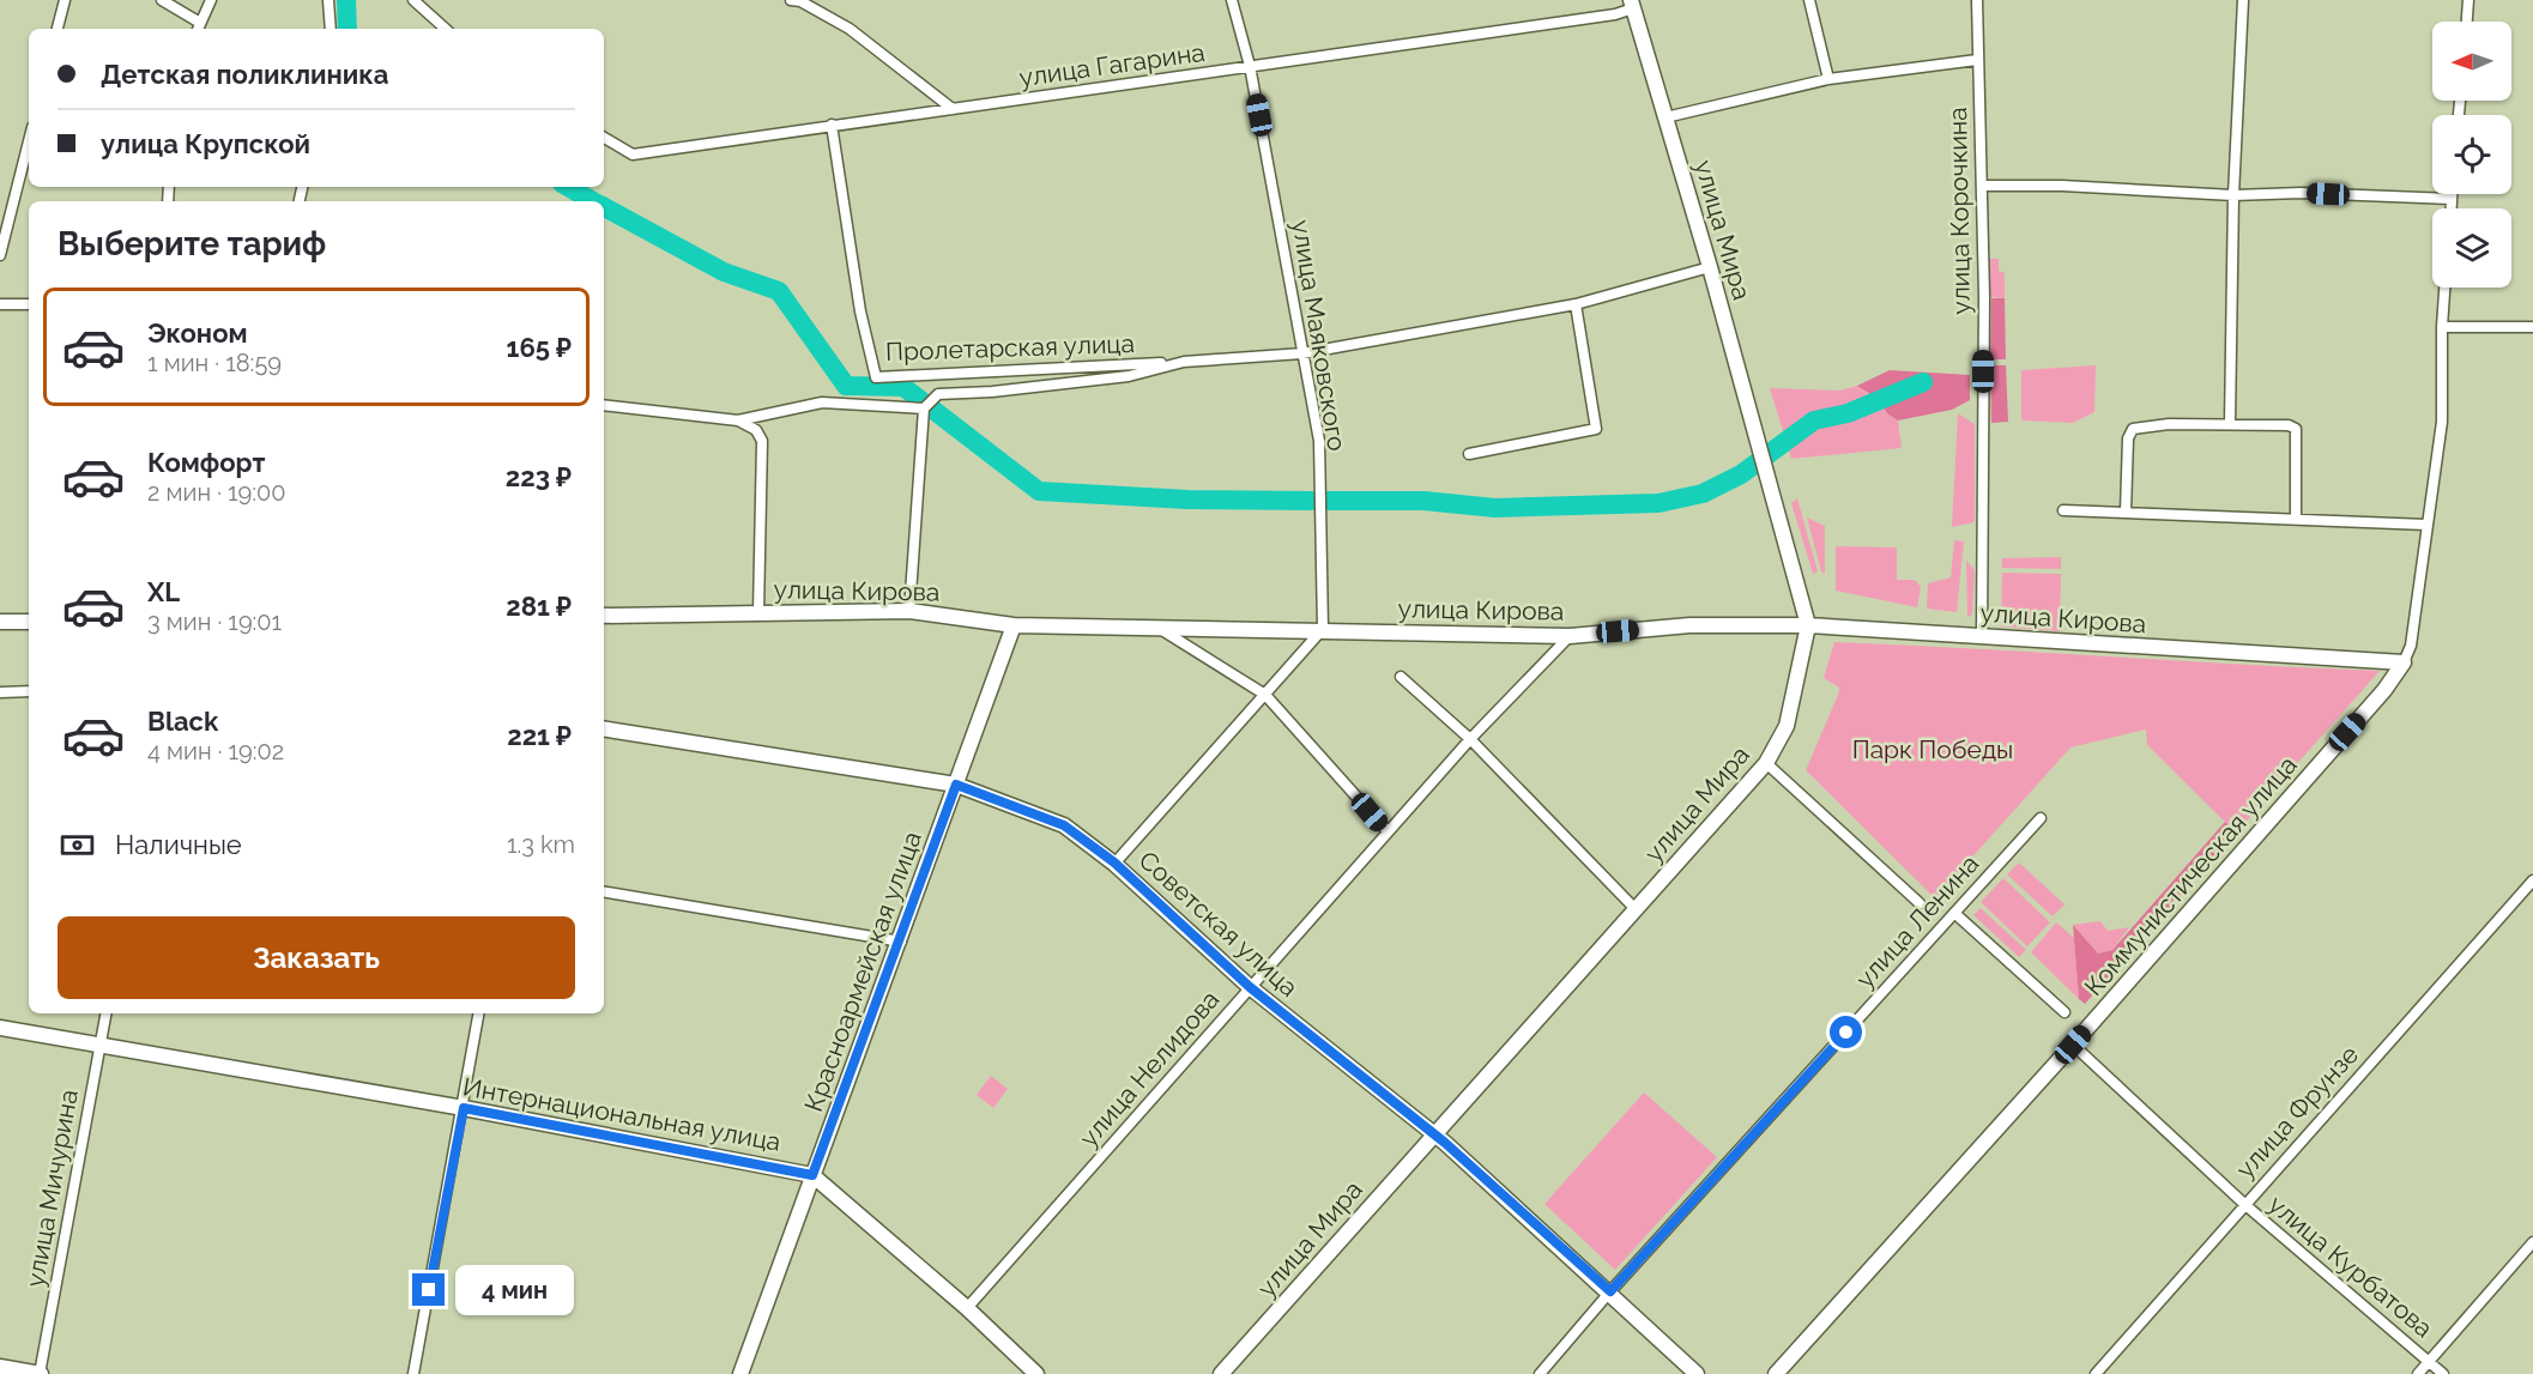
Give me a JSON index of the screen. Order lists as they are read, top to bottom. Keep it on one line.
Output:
{"streets":{"street":["улица Гагарина","улица Корочкина","улица Мира","улица Маяковского","Пролетарская улица","улица Кирова","Коммунистическая улица","улица Ленина","Советская улица","Красноармейская улица","улица Нелидова","улица Фрунзе","Интернациональная улица","улица Мичурина","улица Курбатова"]},"crossings":[["улица Гагарина","улица Мира"],["улица Гагарина","улица Маяковского"],["улица Гагарина","Пролетарская улица"],["улица Корочкина","улица Кирова"],["улица Мира","Пролетарская улица"],["улица Мира","улица Кирова"],["улица Мира","Советская улица"],["улица Маяковского","Пролетарская улица"],["улица Маяковского","улица Кирова"],["улица Кирова","Коммунистическая улица"],["улица Кирова","Красноармейская улица"],["улица Кирова","улица Нелидова"],["Коммунистическая улица","улица Курбатова"],["улица Ленина","Советская улица"],["Советская улица","Красноармейская улица"],["Советская улица","улица Нелидова"],["Красноармейская улица","Интернациональная улица"],["улица Нелидова","Интернациональная улица"],["улица Фрунзе","улица Курбатова"],["Интернациональная улица","улица Мичурина"]],"parks":["Парк Победы"],"north":"left","page":{"banner":["Детская поликлиника","улица Крупской"],"heading":"Выберите тариф","list":[{"name":"Эконом","note":"1 мин · 18:59","value":"165 ₽"},{"name":"Комфорт","note":"2 мин · 19:00","value":"223 ₽"},{"name":"XL","note":"3 мин · 19:01","value":"281 ₽"},{"name":"Black","note":"4 мин · 19:02","value":"221 ₽"}],"pay":["Наличные","1.3 km"],"buttons":"Заказать","bubble":"4 мин"}}
